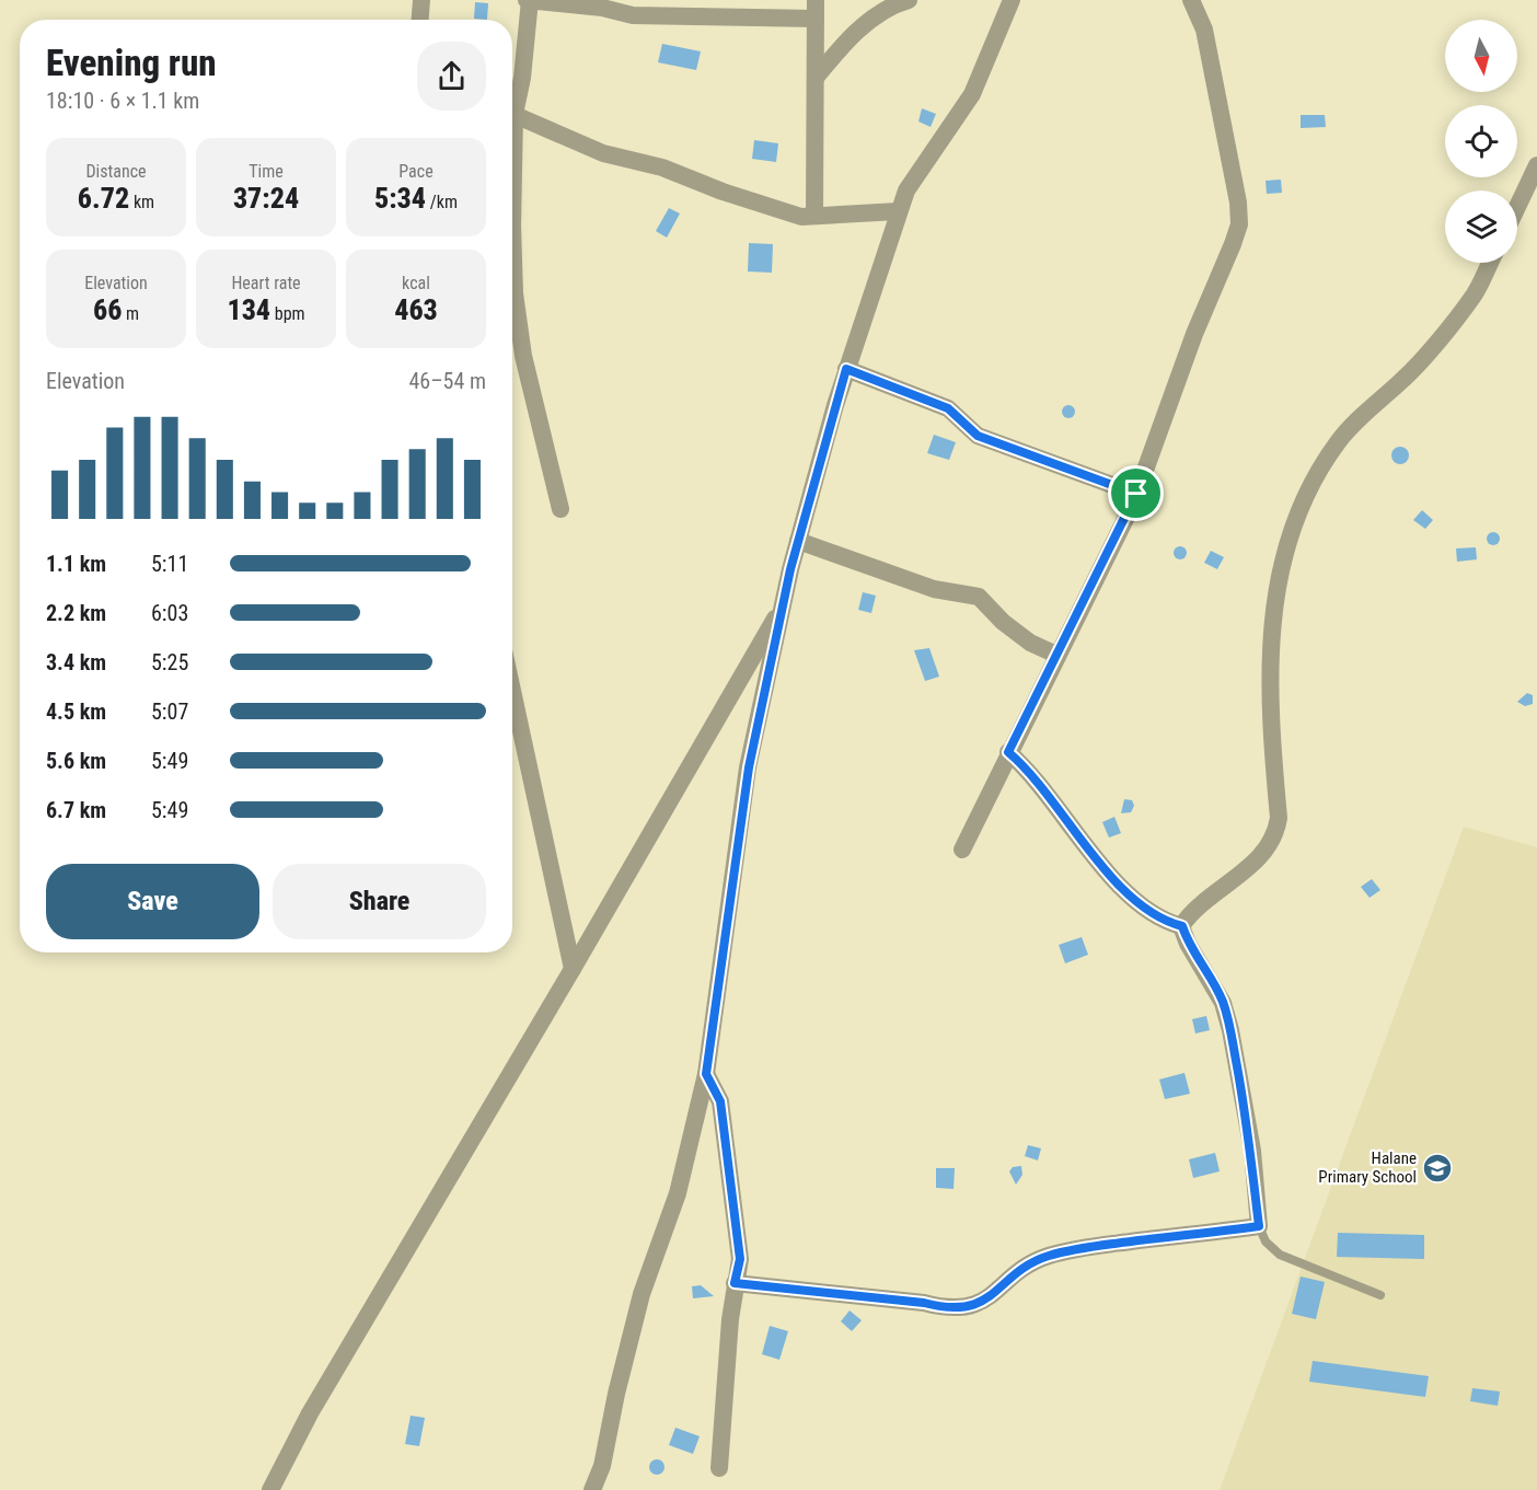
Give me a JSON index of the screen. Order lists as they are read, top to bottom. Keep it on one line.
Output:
{"places":{"school or university":["Halane Primary School"]},"north":"bottom","page":{"heading":["Evening run","18:10 · 6 × 1.1 km"],"stats":[["Distance","6.72 km"],["Time","37:24"],["Pace","5:34 /km"],["Elevation","66 m"],["Heart rate","134 bpm"],["kcal","463"]],"chart":["Elevation","46–54 m"],"list":[{"name":"1.1 km","note":"5:11"},{"name":"2.2 km","note":"6:03"},{"name":"3.4 km","note":"5:25"},{"name":"4.5 km","note":"5:07"},{"name":"5.6 km","note":"5:49"},{"name":"6.7 km","note":"5:49"}],"buttons":["Save","Share"]}}
